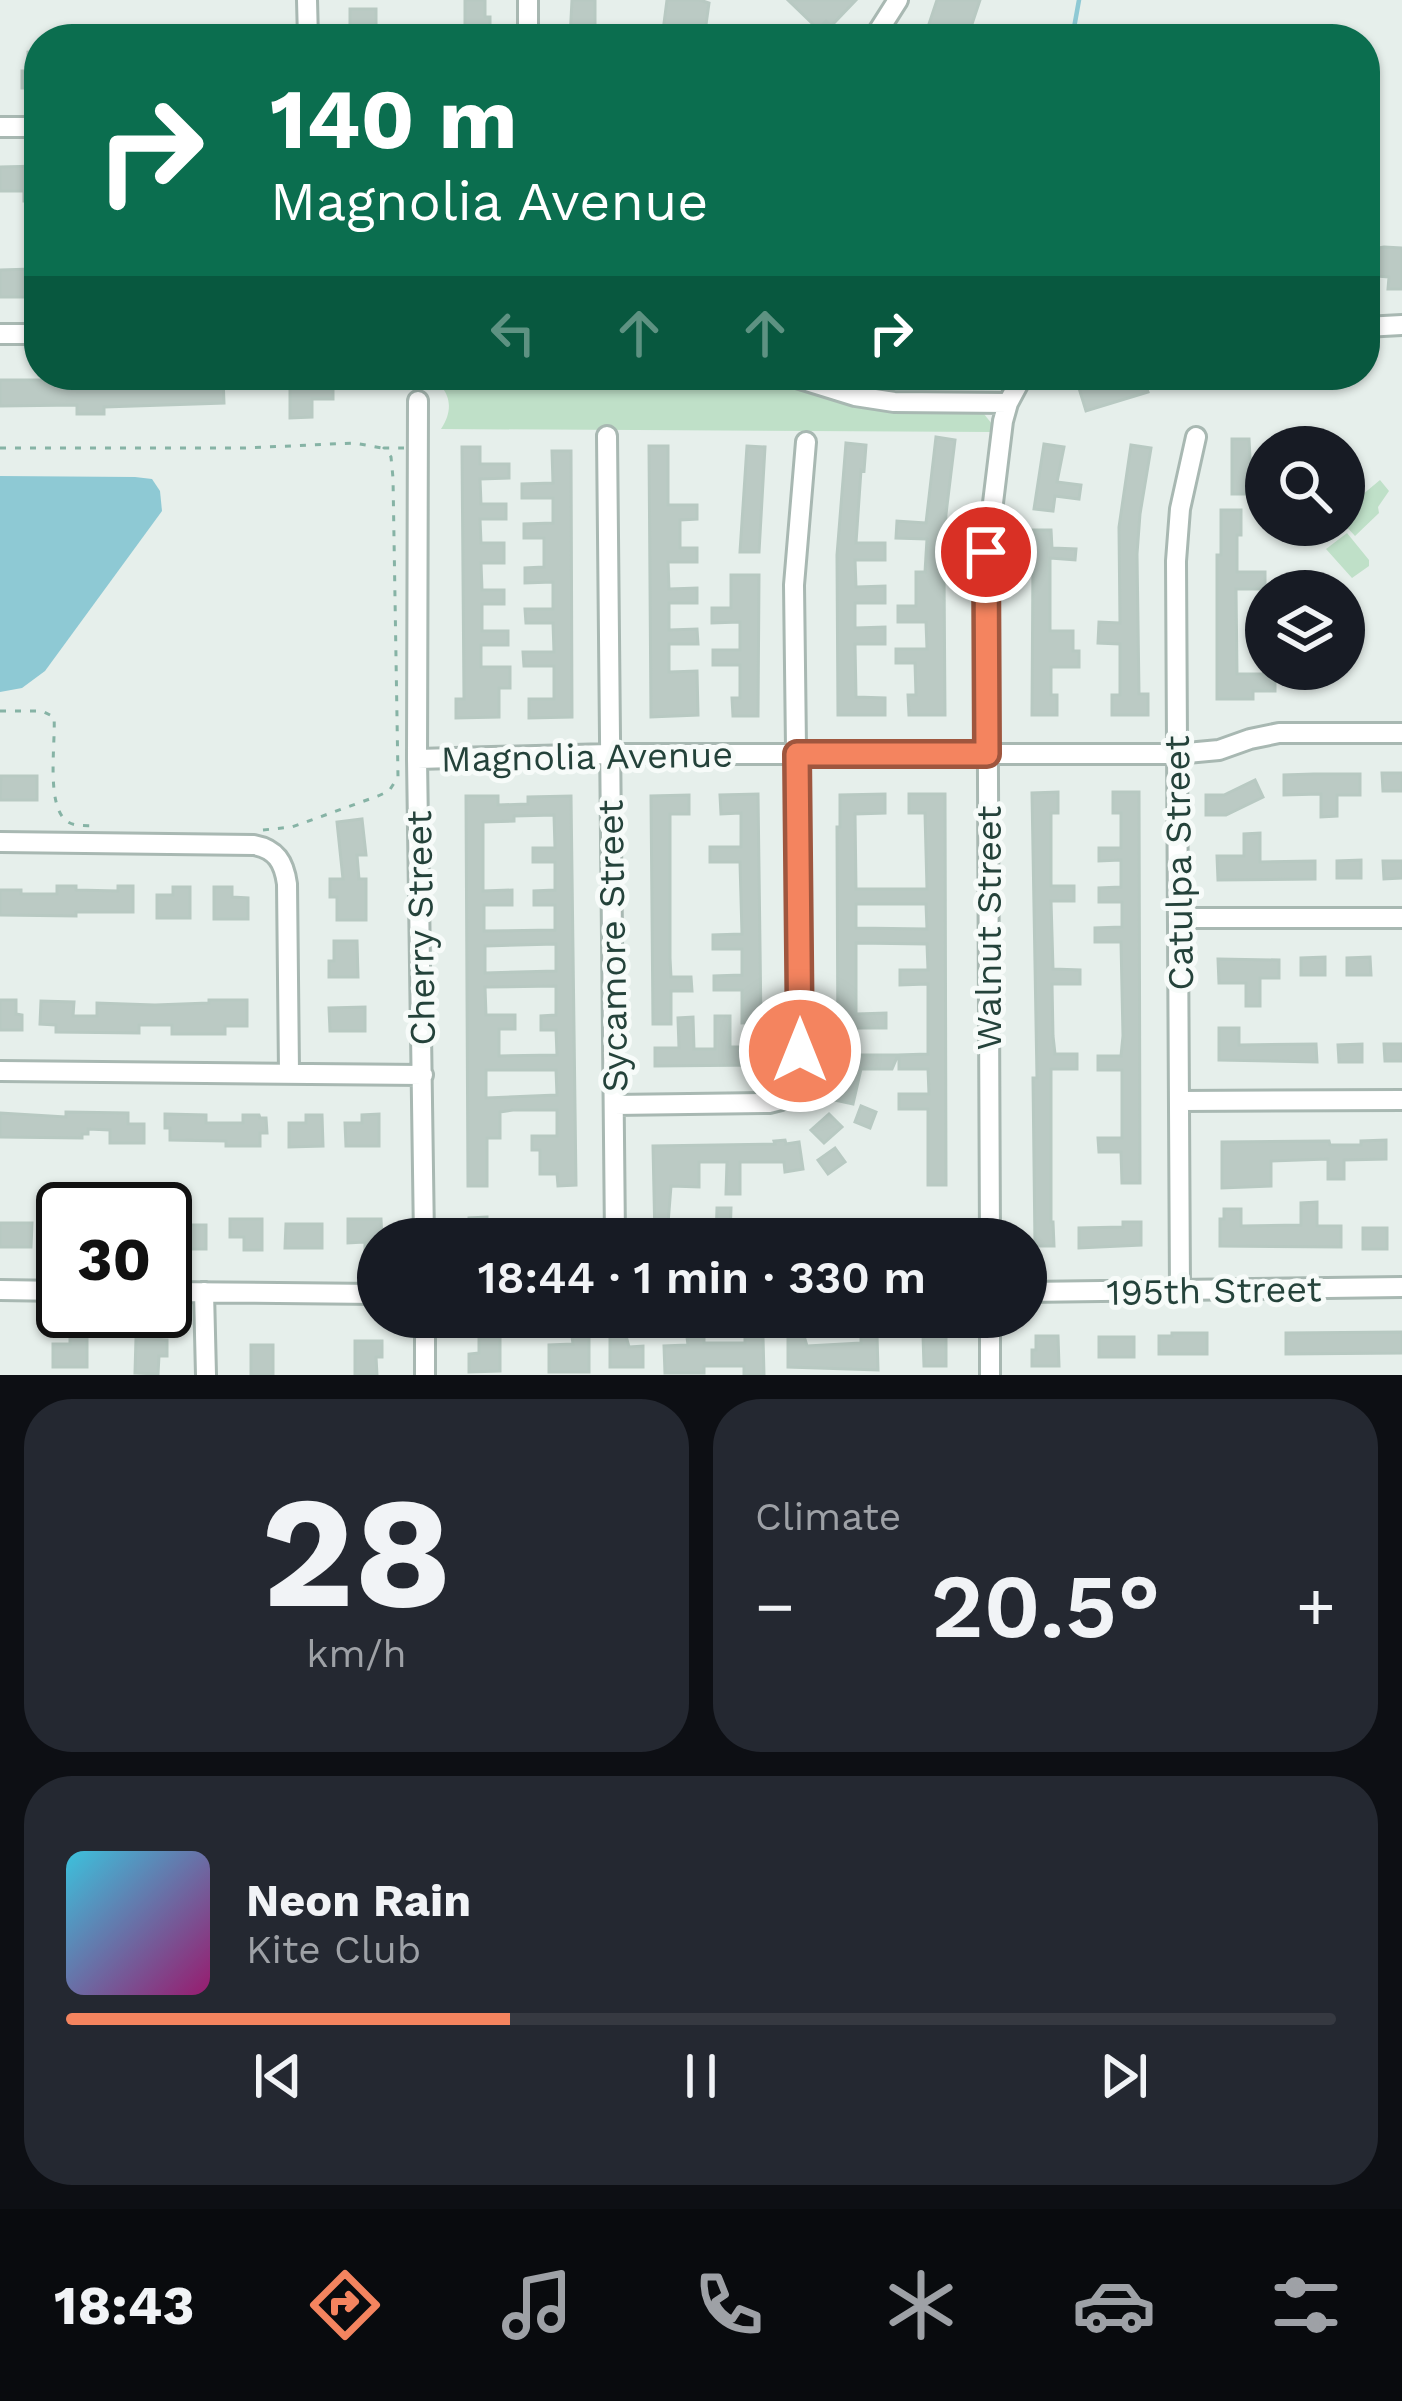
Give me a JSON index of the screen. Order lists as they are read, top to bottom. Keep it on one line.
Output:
{"streets":{"street":["Magnolia Avenue","Catulpa Street","Cherry Street","Walnut Street","Sycamore Street","195th Street"]},"crossings":[["Magnolia Avenue","Catulpa Street"],["Magnolia Avenue","Cherry Street"],["Magnolia Avenue","Walnut Street"],["Magnolia Avenue","Sycamore Street"],["Catulpa Street","195th Street"]],"page":{"turn":["140 m","Magnolia Avenue"],"limit":"30","trip":"18:44 · 1 min · 330 m","tile":[["28","km/h"],"Climate"],"heat":["−","20.5°","+"],"song":["Neon Rain","Kite Club"],"tabs":"18:43"}}
